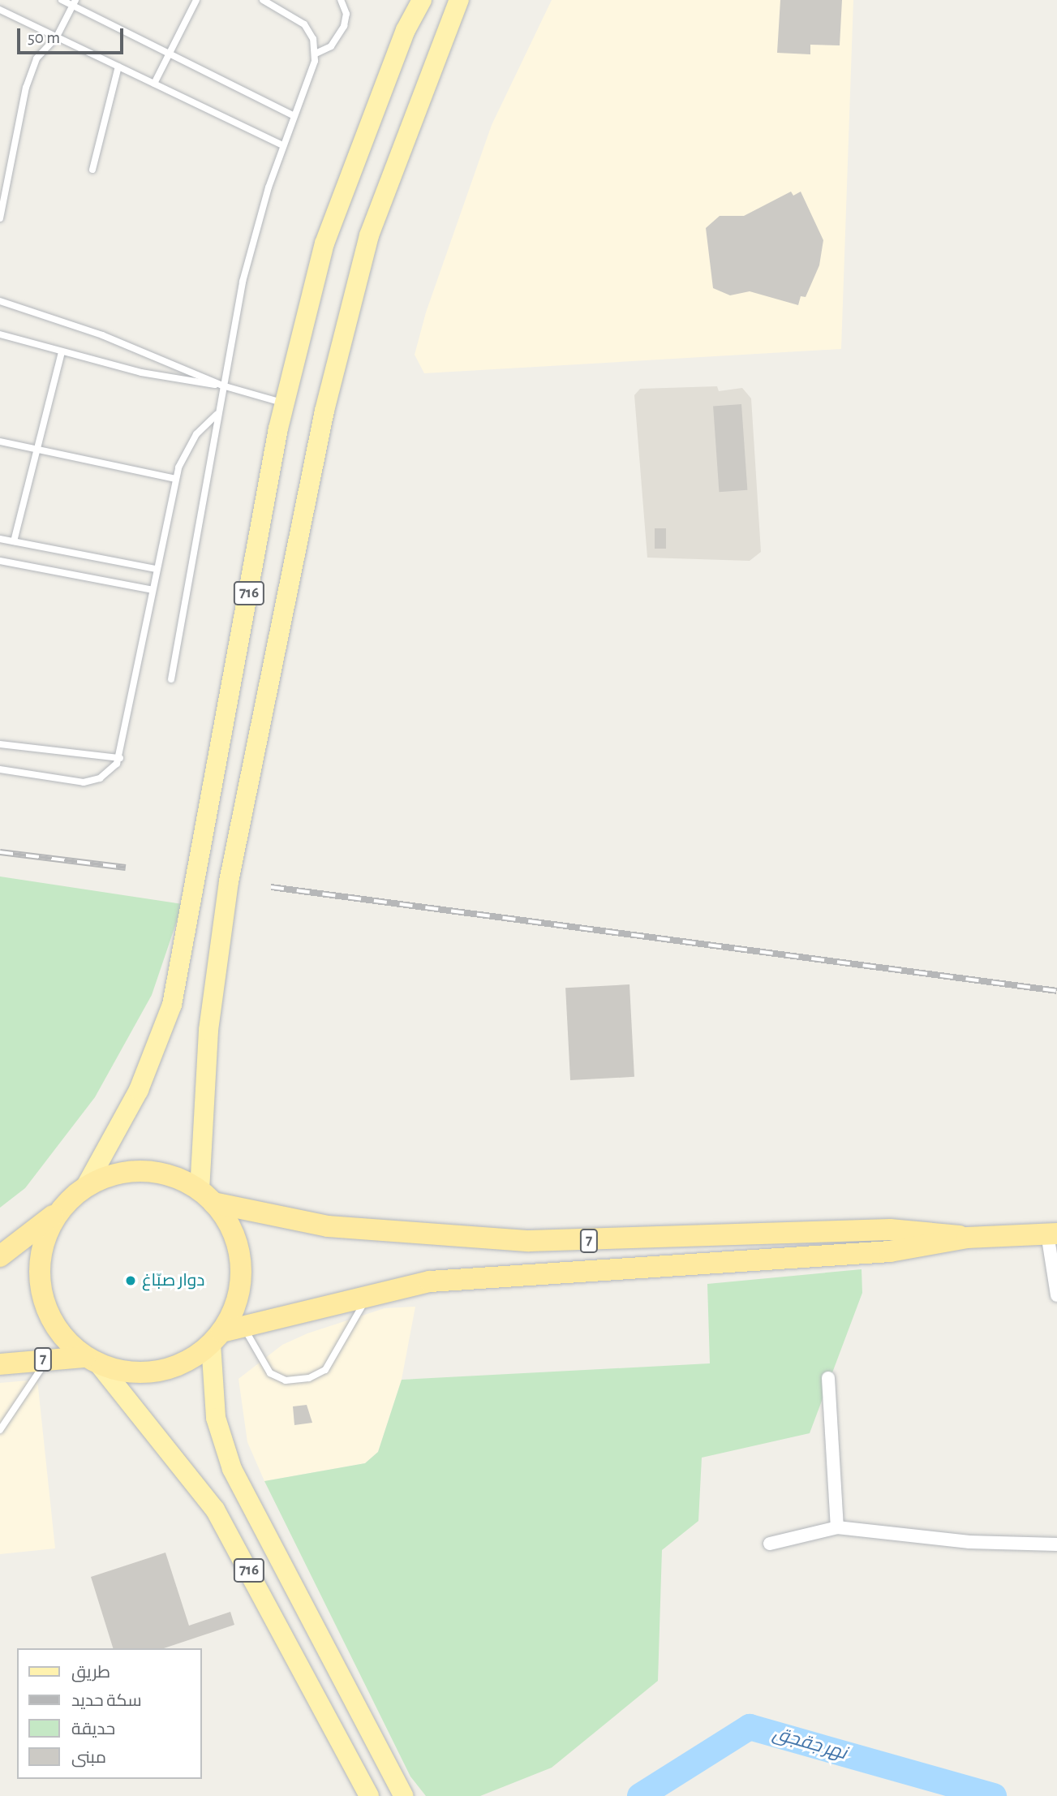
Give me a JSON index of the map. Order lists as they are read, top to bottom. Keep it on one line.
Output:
{"streets":{"highway":["7"],"main road":["716"]},"crossings":[["716","7"]],"water":["نهر جقجق"],"places":["دوار صبّاغ"],"legend":["طريق","سكة حديد","حديقة","مبنى"],"scale_bar":"50 m"}
